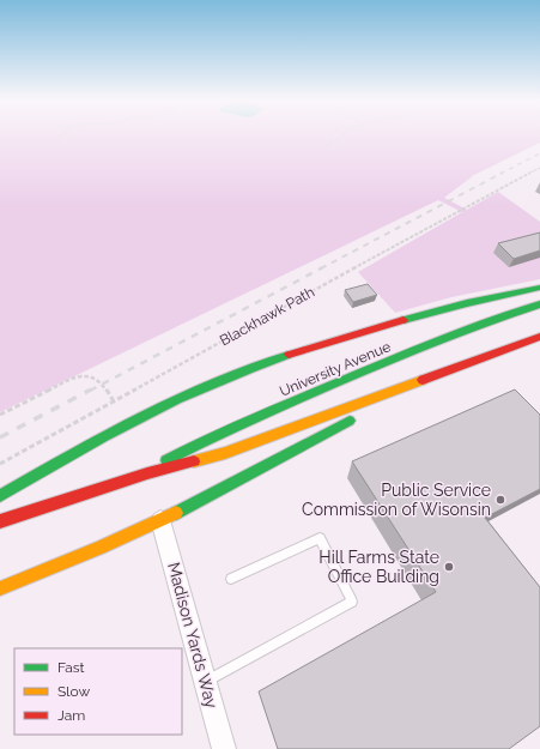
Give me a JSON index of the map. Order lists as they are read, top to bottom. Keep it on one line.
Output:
{"streets":{"main road":["University Avenue"],"street":["Madison Yards Way"],"path":["Blackhawk Path"]},"places":["Public Service Commission of Wisonsin","Hill Farms State Office Building"],"legend":["Fast","Slow","Jam"]}
